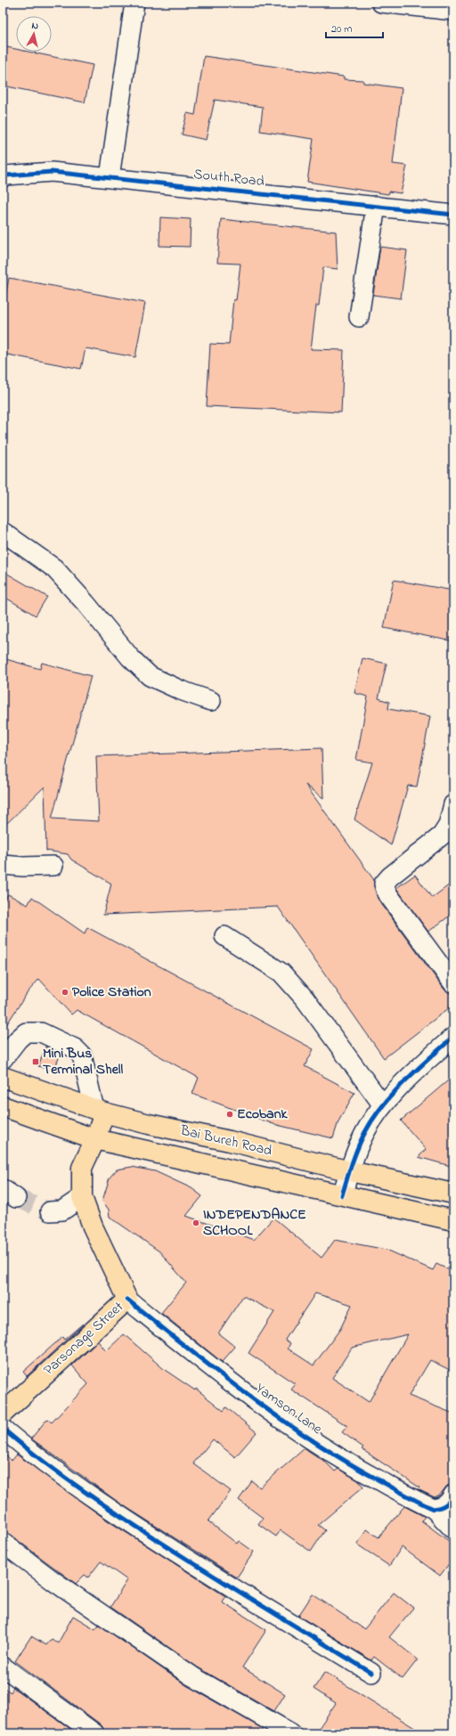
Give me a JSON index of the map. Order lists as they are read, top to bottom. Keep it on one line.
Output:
{"streets":{"main road":["Bai Bureh Road","Parsonage Street"],"street":["South Road","Yamson Lane"]},"crossings":[["Bai Bureh Road","Parsonage Street"],["Parsonage Street","Yamson Lane"]],"places":{"other":["Police Station","Ecobank","INDEPENDANCE SCHOOL"],"transit":["Mini Bus Terminal Shell"]},"scale_bar":"20 m","north":"top"}
